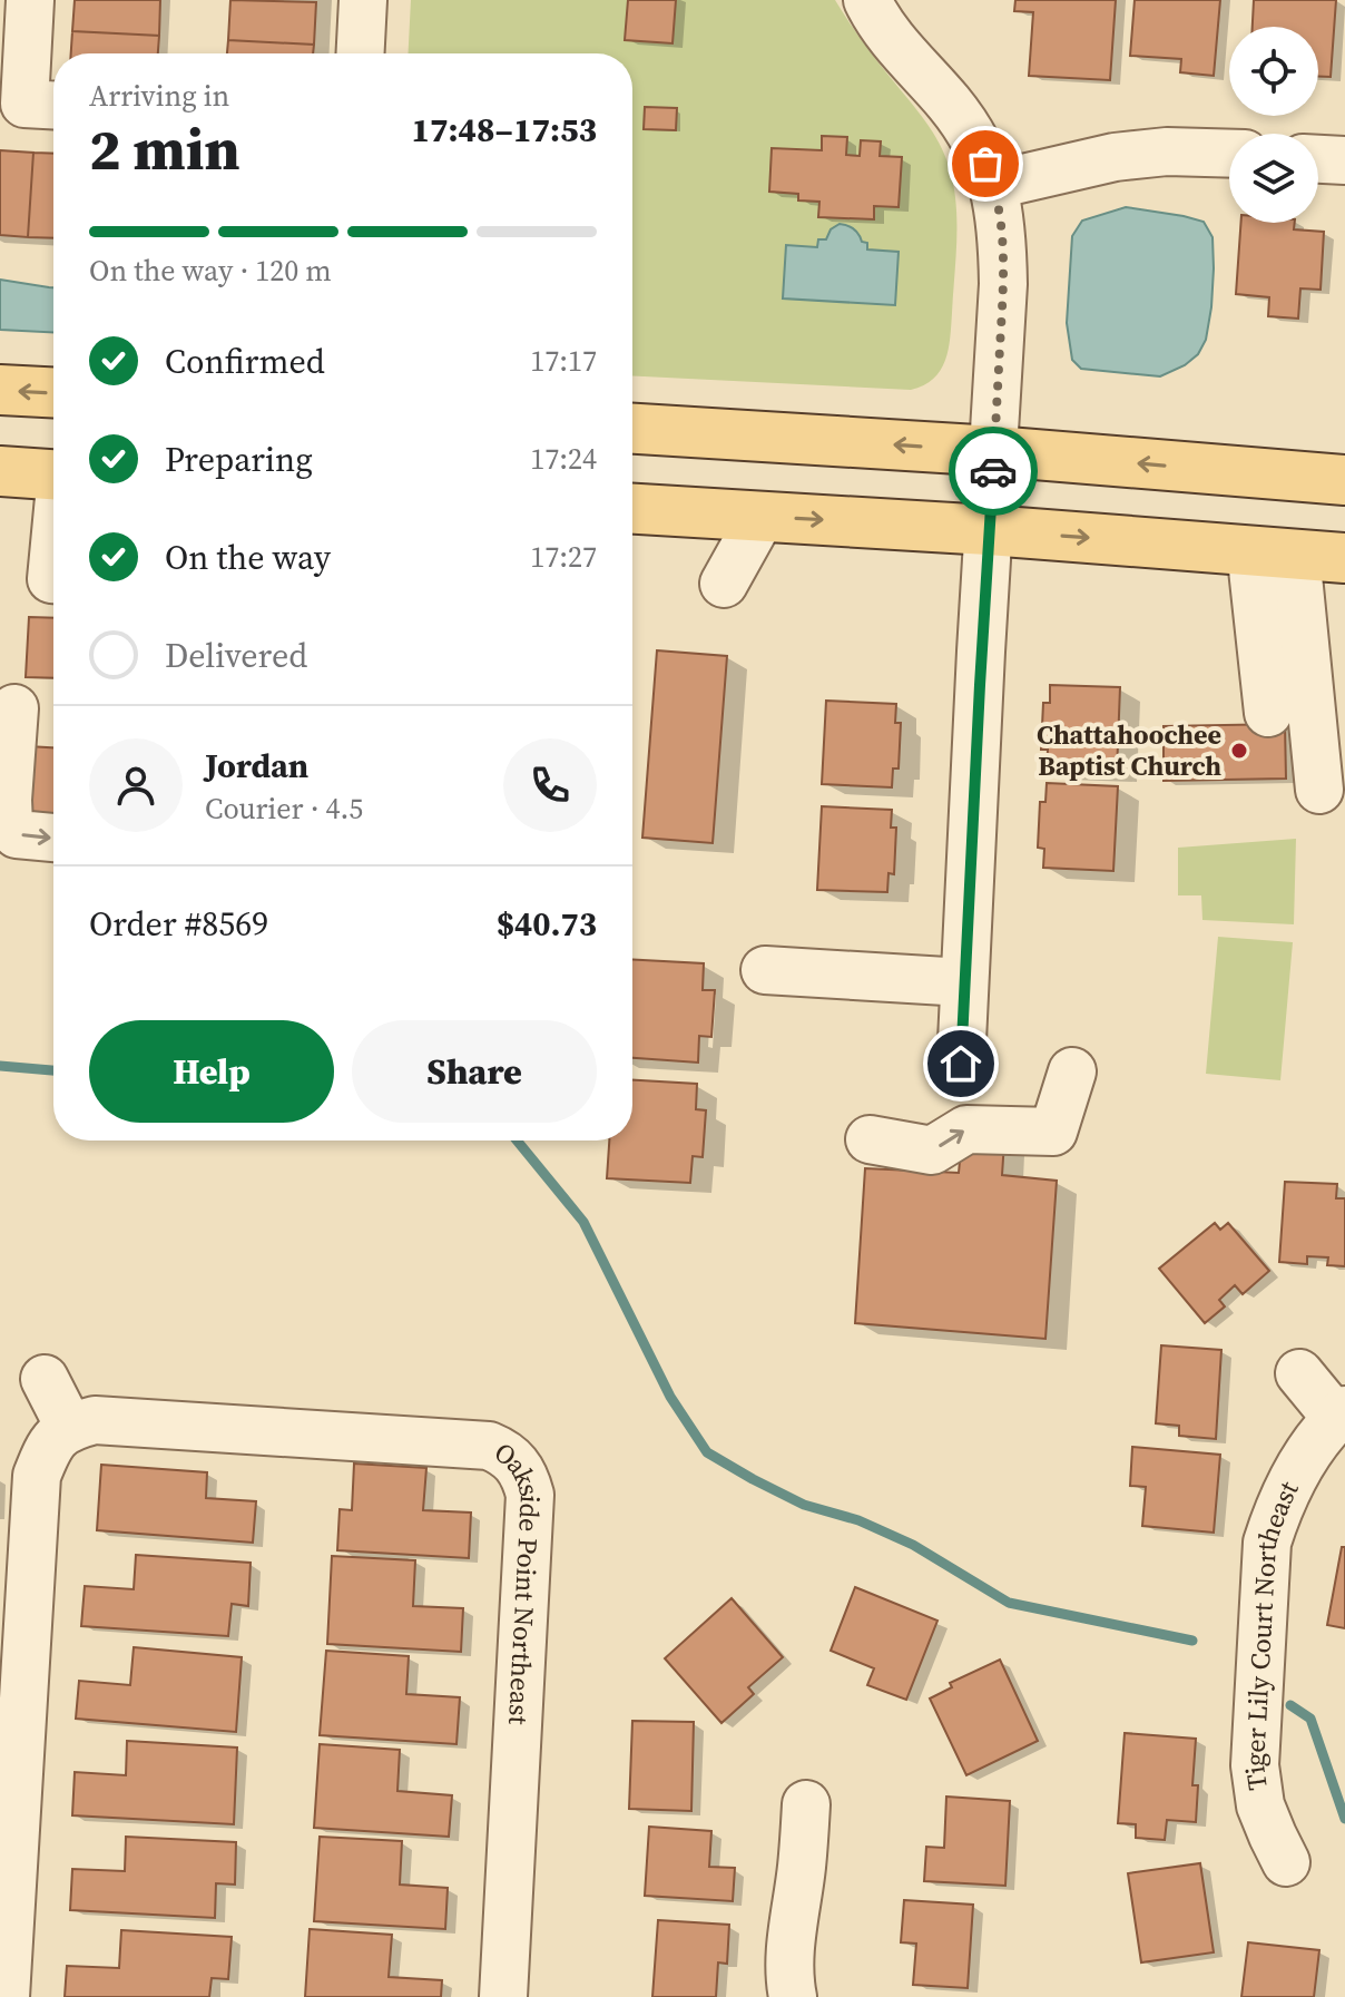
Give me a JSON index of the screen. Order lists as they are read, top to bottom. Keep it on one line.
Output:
{"streets":{"street":["Oakside Point Northeast","Tiger Lily Court Northeast"]},"places":["Chattahoochee Baptist Church"],"page":{"heading":["2 min","Arriving in","17:48–17:53"],"panel":["Jordan","Courier · 4.5","Order #8569","$40.73"],"bar":"On the way · 120 m","list":[["Confirmed","17:17"],["Preparing","17:24"],["On the way","17:27"],"Delivered"],"buttons":["Help","Share"]}}
